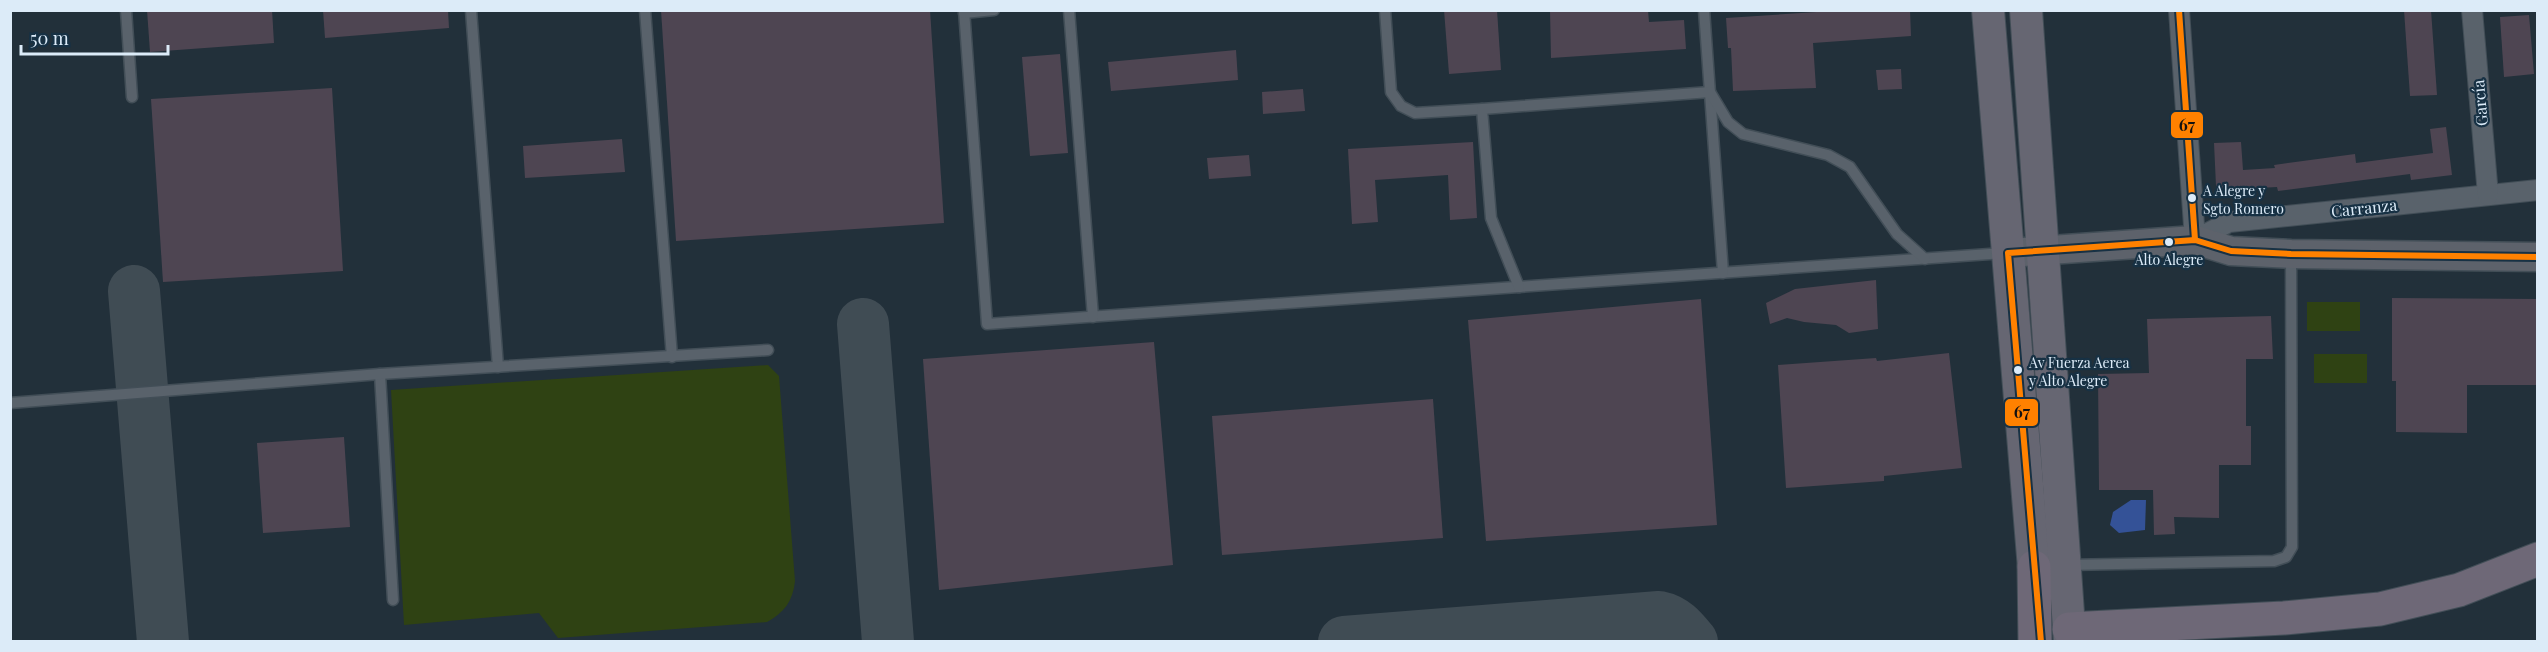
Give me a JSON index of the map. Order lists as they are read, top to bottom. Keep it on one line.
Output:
{"streets":{"street":["García","Carranza"]},"crossings":[["García","Carranza"]],"places":["A Alegre y Sgto Romero","Alto Alegre","Av Fuerza Aerea y Alto Alegre"],"lines":["transit line 67"],"scale_bar":"50 m"}
